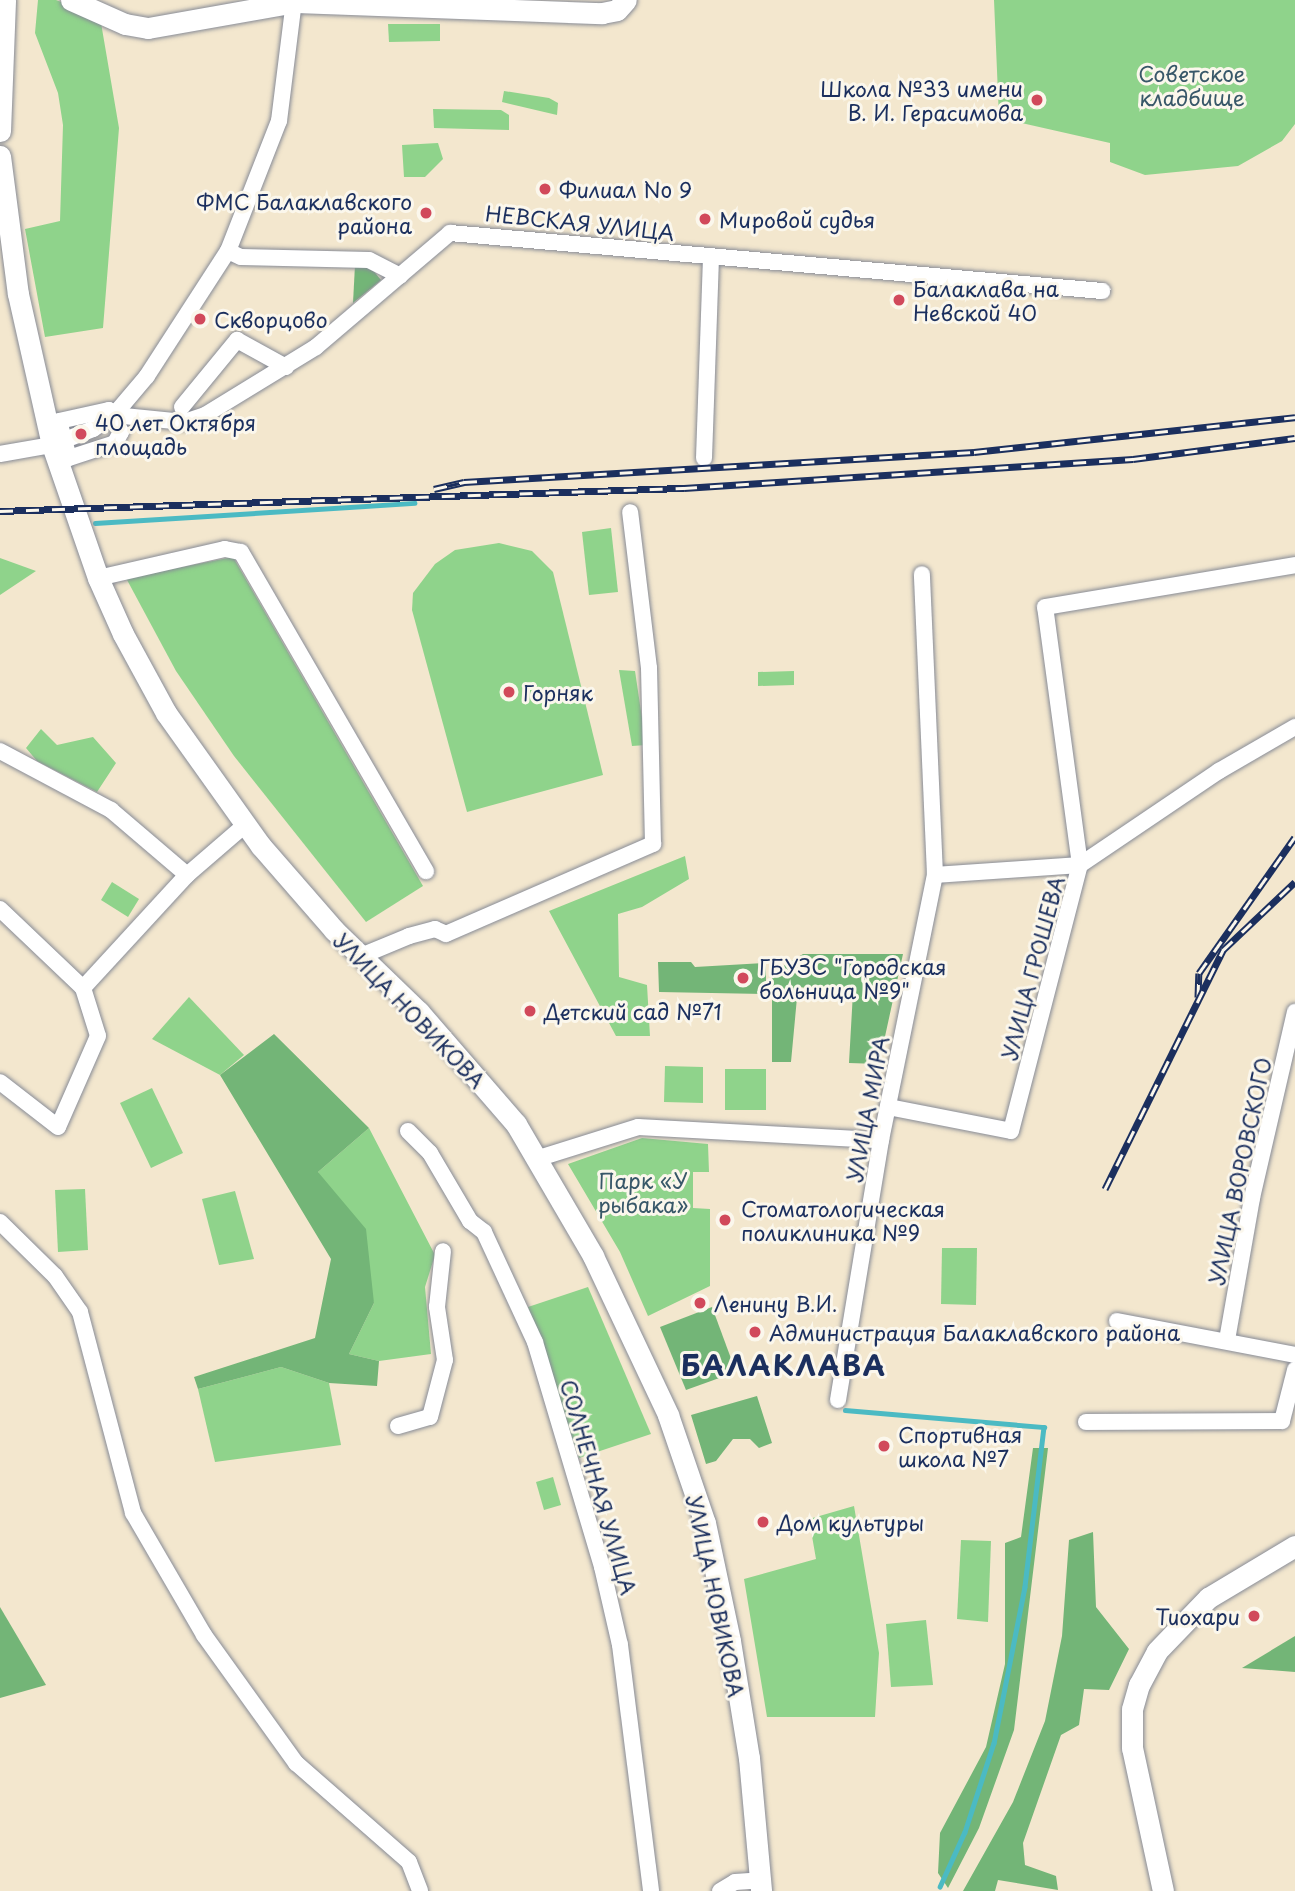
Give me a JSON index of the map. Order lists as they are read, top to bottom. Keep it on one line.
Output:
{"streets":{"main road":["УЛИЦА НОВИКОВА"],"street":["НЕВСКАЯ УЛИЦА","УЛИЦА ГРОШЕВА","УЛИЦА МИРА","УЛИЦА ВОРОВСКОГО","СОЛНЕЧНАЯ УЛИЦА"]},"crossings":[["УЛИЦА ГРОШЕВА","УЛИЦА МИРА"]],"districts":["БАЛАКЛАВА"],"parks":["Советское кладбище","Парк «У рыбака»"],"places":["Школа №33 имени В. И. Герасимова","Филиал No 9","ФМС Балаклавского района","Мировой судья","Балаклава на Невской 40","Скворцово","40 лет Октября площадь","Горняк","ГБУЗС \"Городская больница №9\"","Детский сад №71","Стоматологическая поликлиника №9","Ленину В.И.","Администрация Балаклавского района","Спортивная школа №7","Дом культуры","Тиохари"]}
